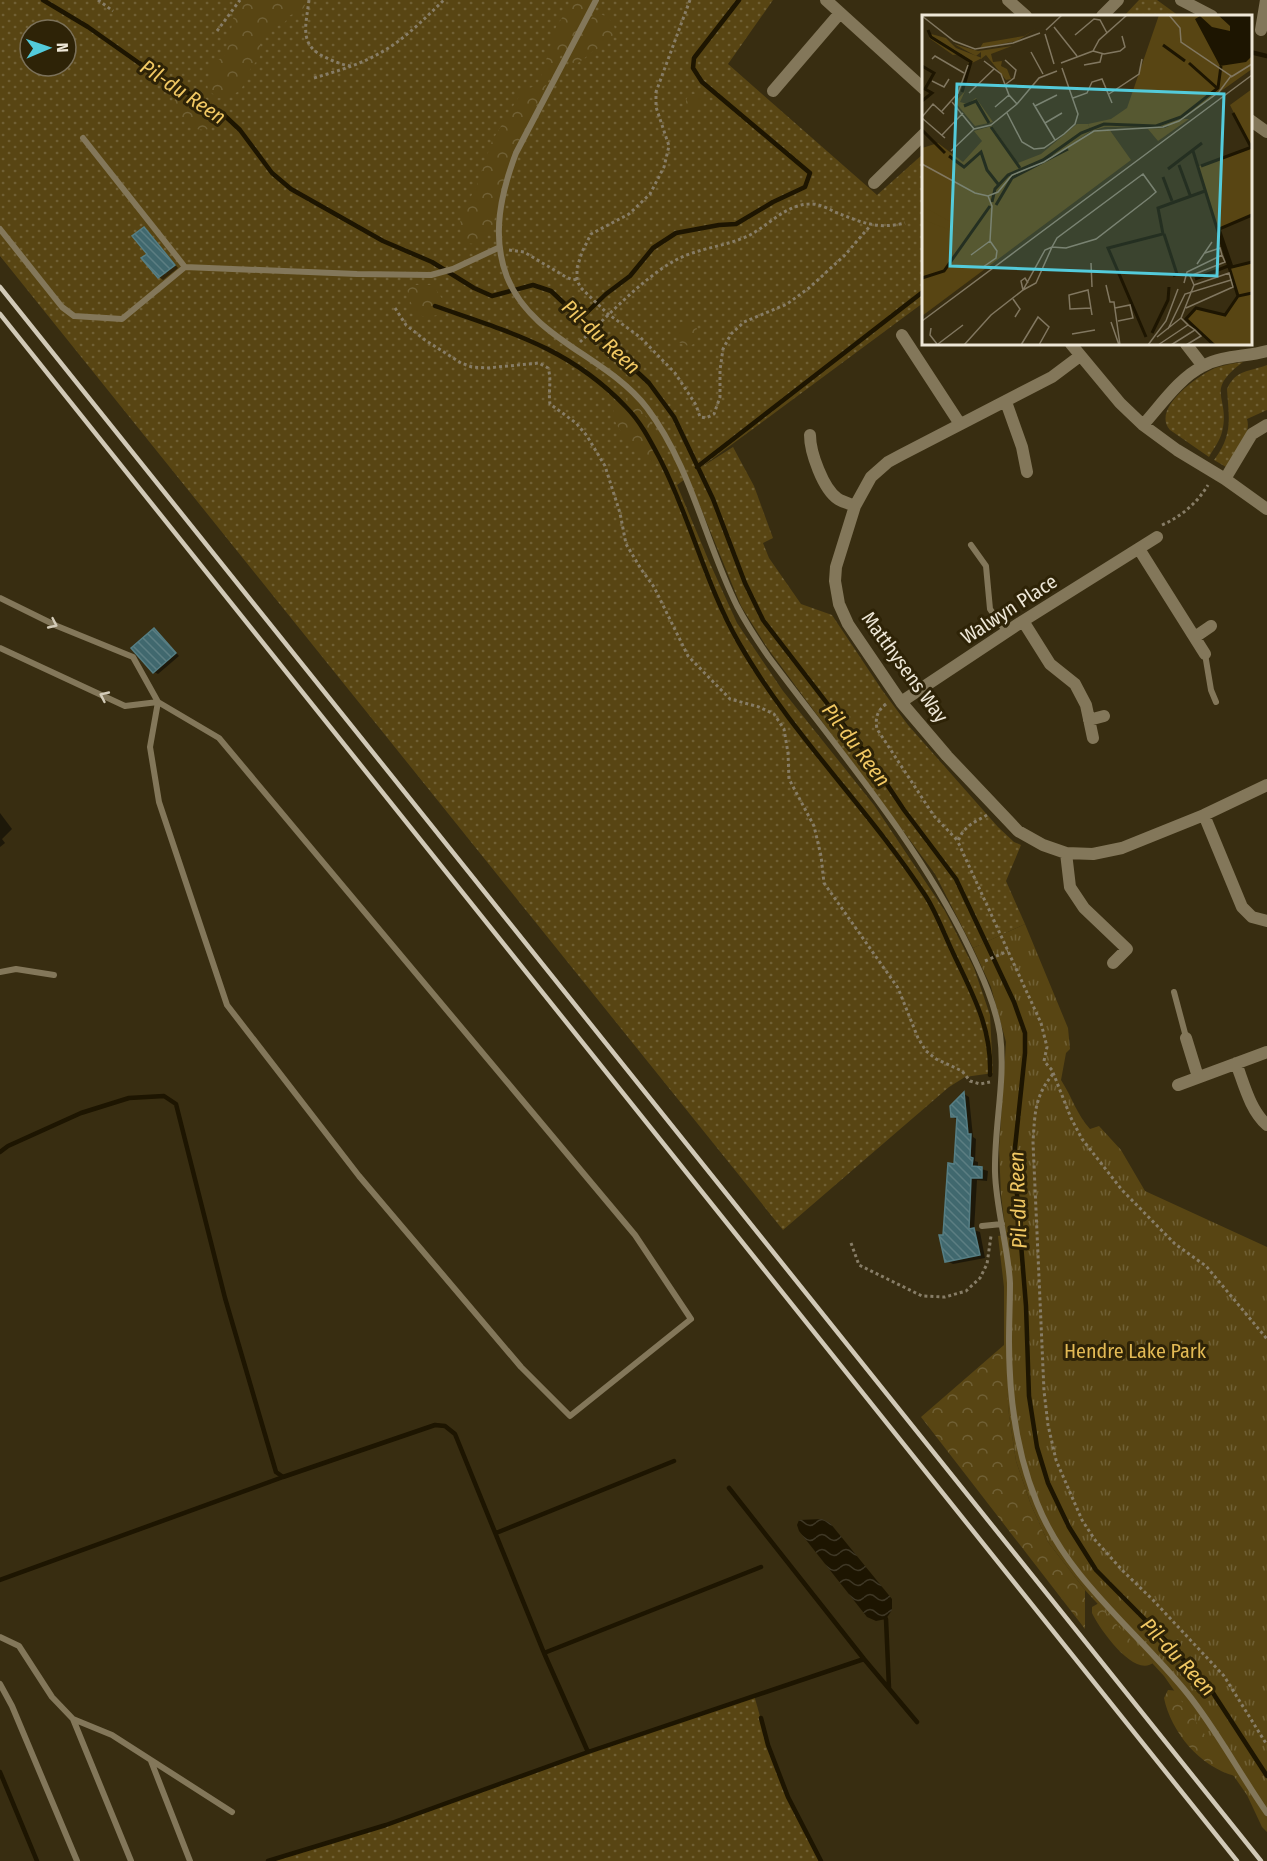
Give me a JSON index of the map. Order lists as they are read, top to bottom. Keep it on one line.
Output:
{"streets":{"street":["Walwyn Place","Matthysens Way"]},"crossings":[["Walwyn Place","Matthysens Way"]],"water":["Pil-du Reen"],"parks":["Hendre Lake Park"],"north":"right"}
